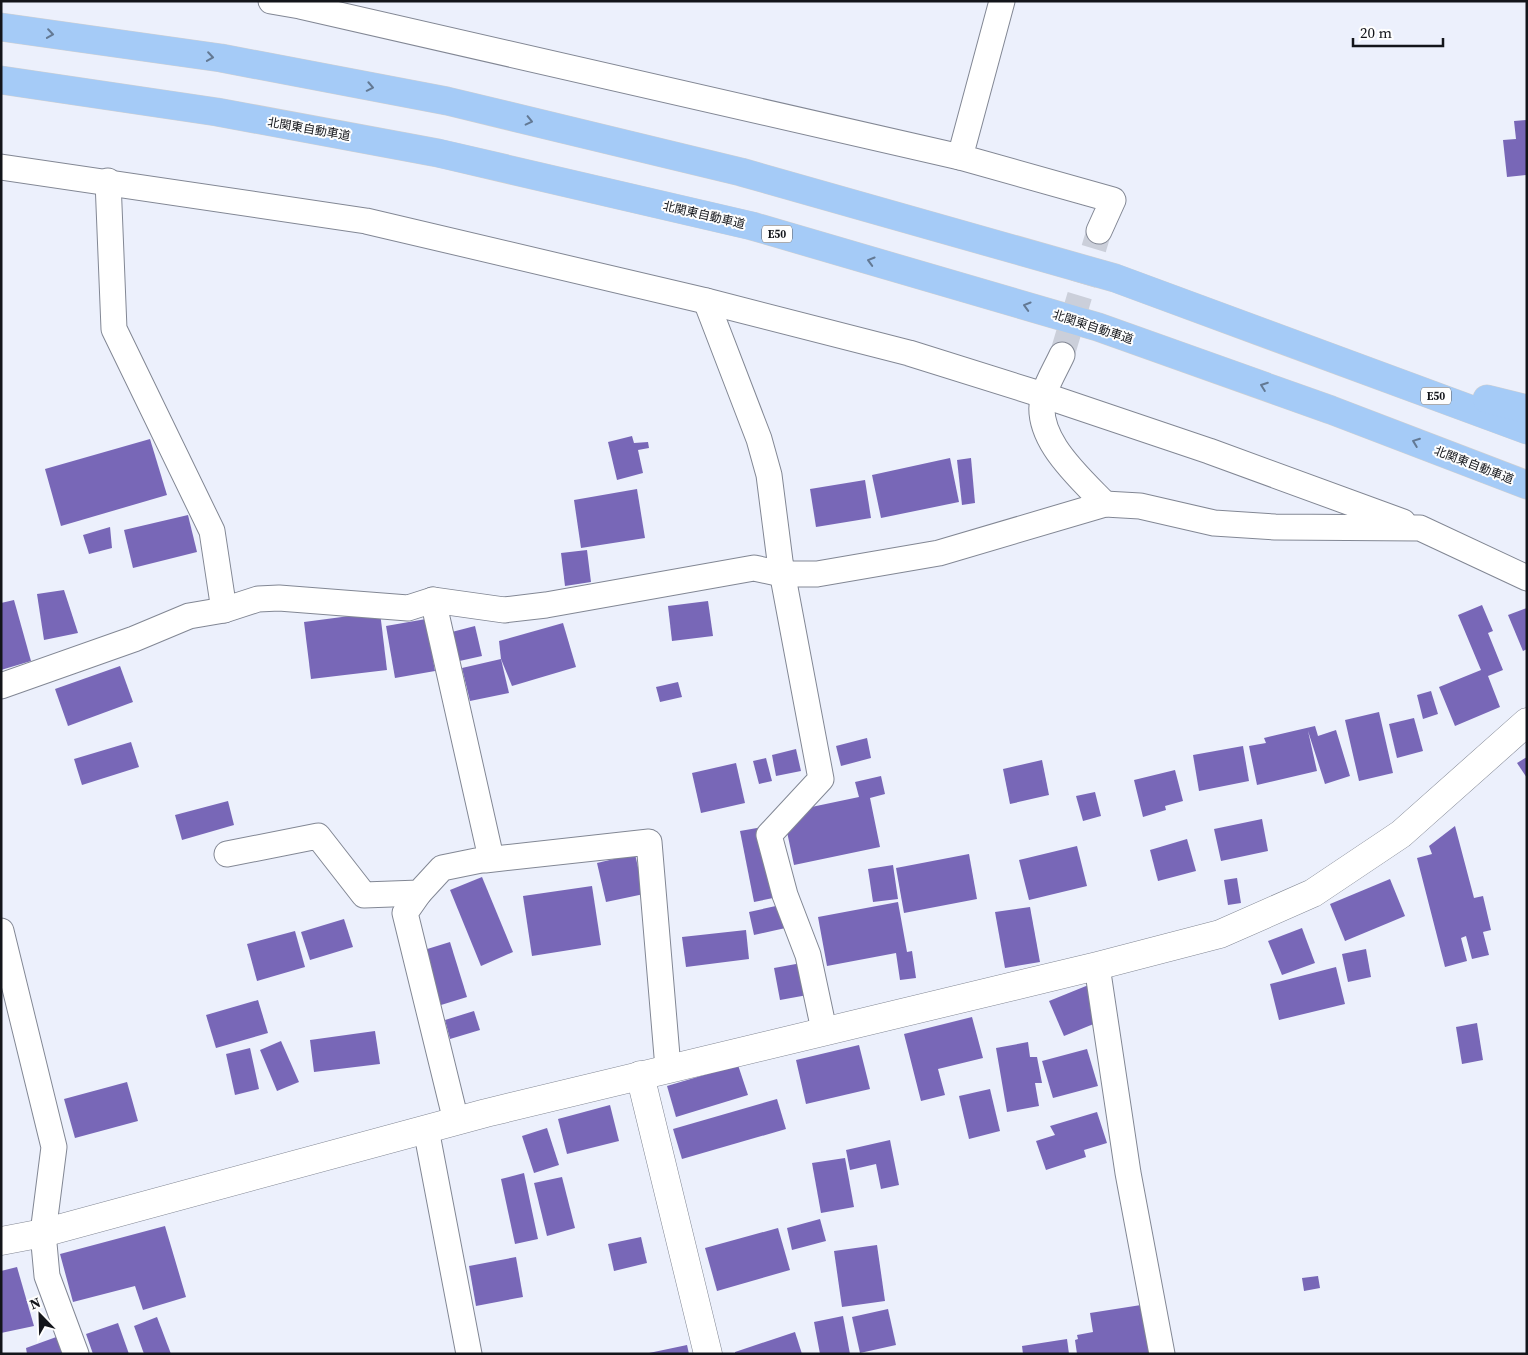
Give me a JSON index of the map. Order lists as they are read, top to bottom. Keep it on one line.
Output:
{"streets":{"highway":["北関東自動車道","E50"]},"scale_bar":"20 m","north":"top left"}
